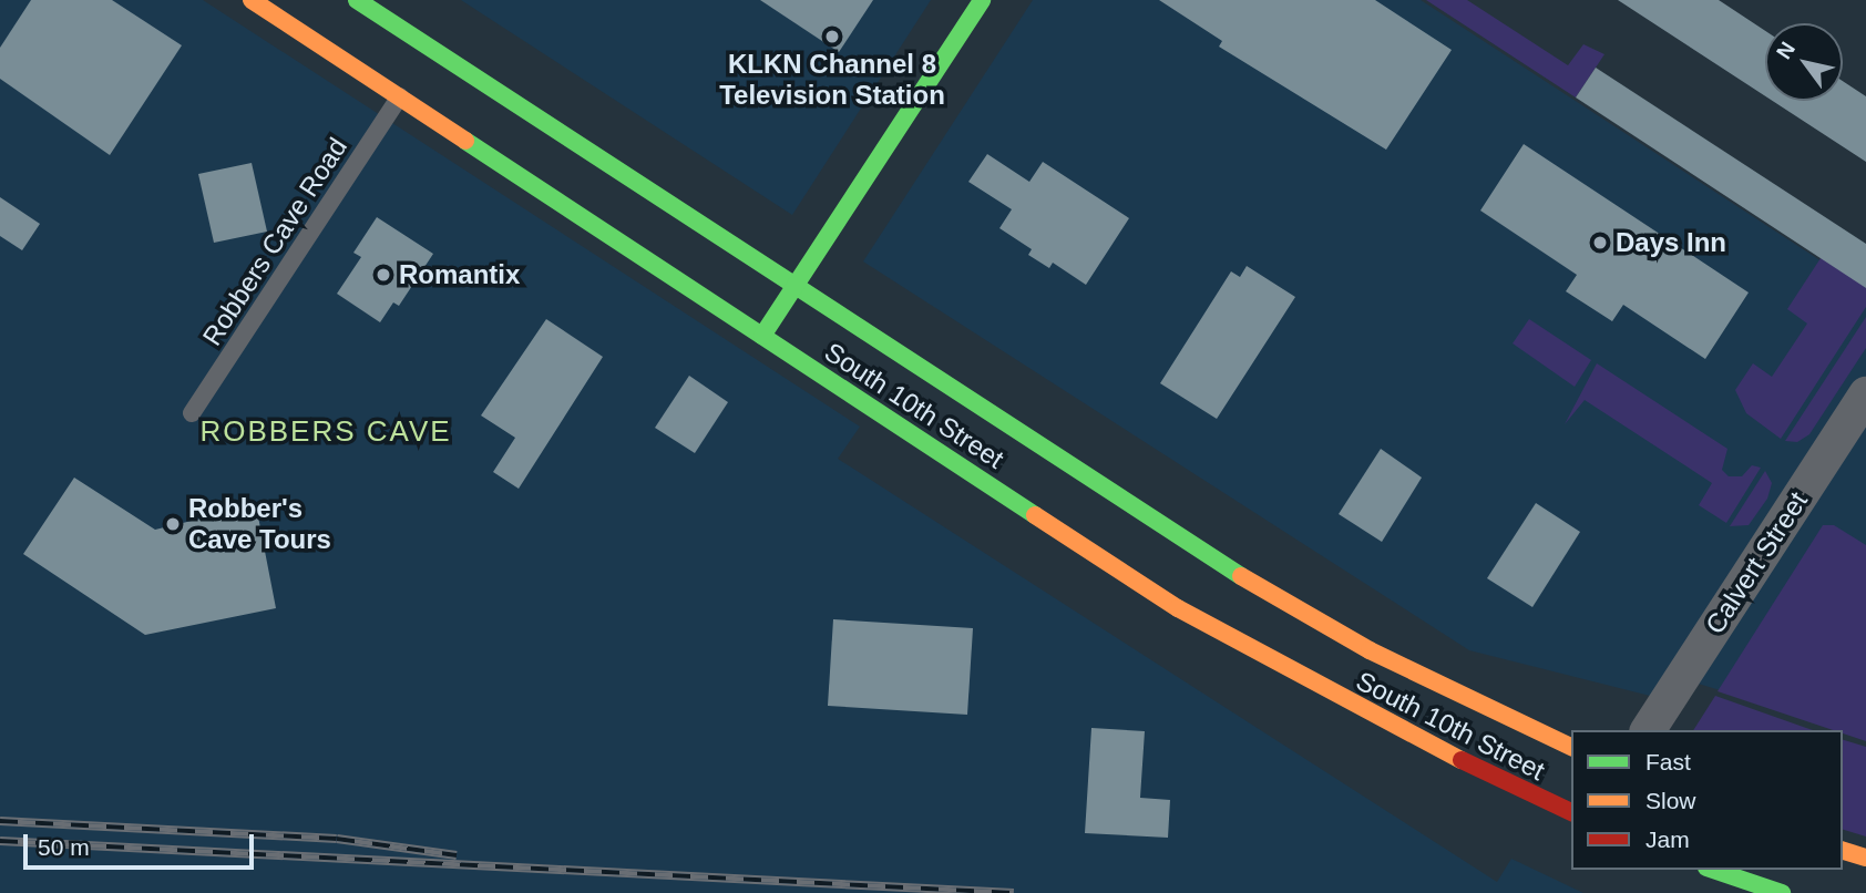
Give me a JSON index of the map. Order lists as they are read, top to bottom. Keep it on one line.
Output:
{"streets":{"main road":["South 10th Street"],"street":["Calvert Street"],"lane":["Robbers Cave Road"]},"crossings":[["Robbers Cave Road","South 10th Street"]],"districts":["ROBBERS CAVE"],"places":["KLKN Channel 8 Television Station","Days Inn","Romantix","Robber's Cave Tours"],"legend":["Fast","Slow","Jam"],"scale_bar":"50 m","north":"top left"}
